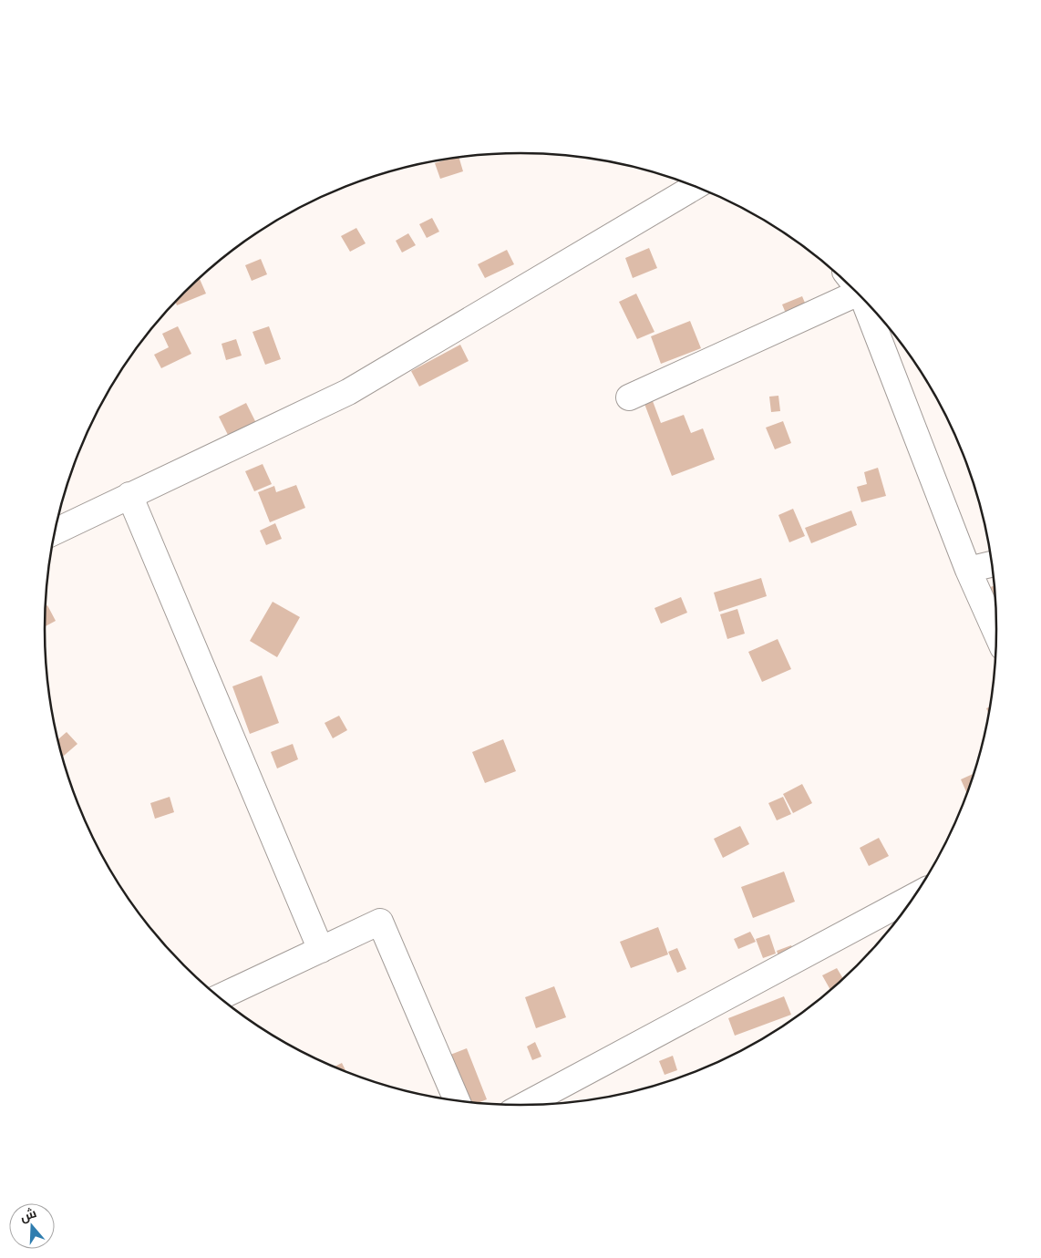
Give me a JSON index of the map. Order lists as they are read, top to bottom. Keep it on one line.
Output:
{"north":"top"}
